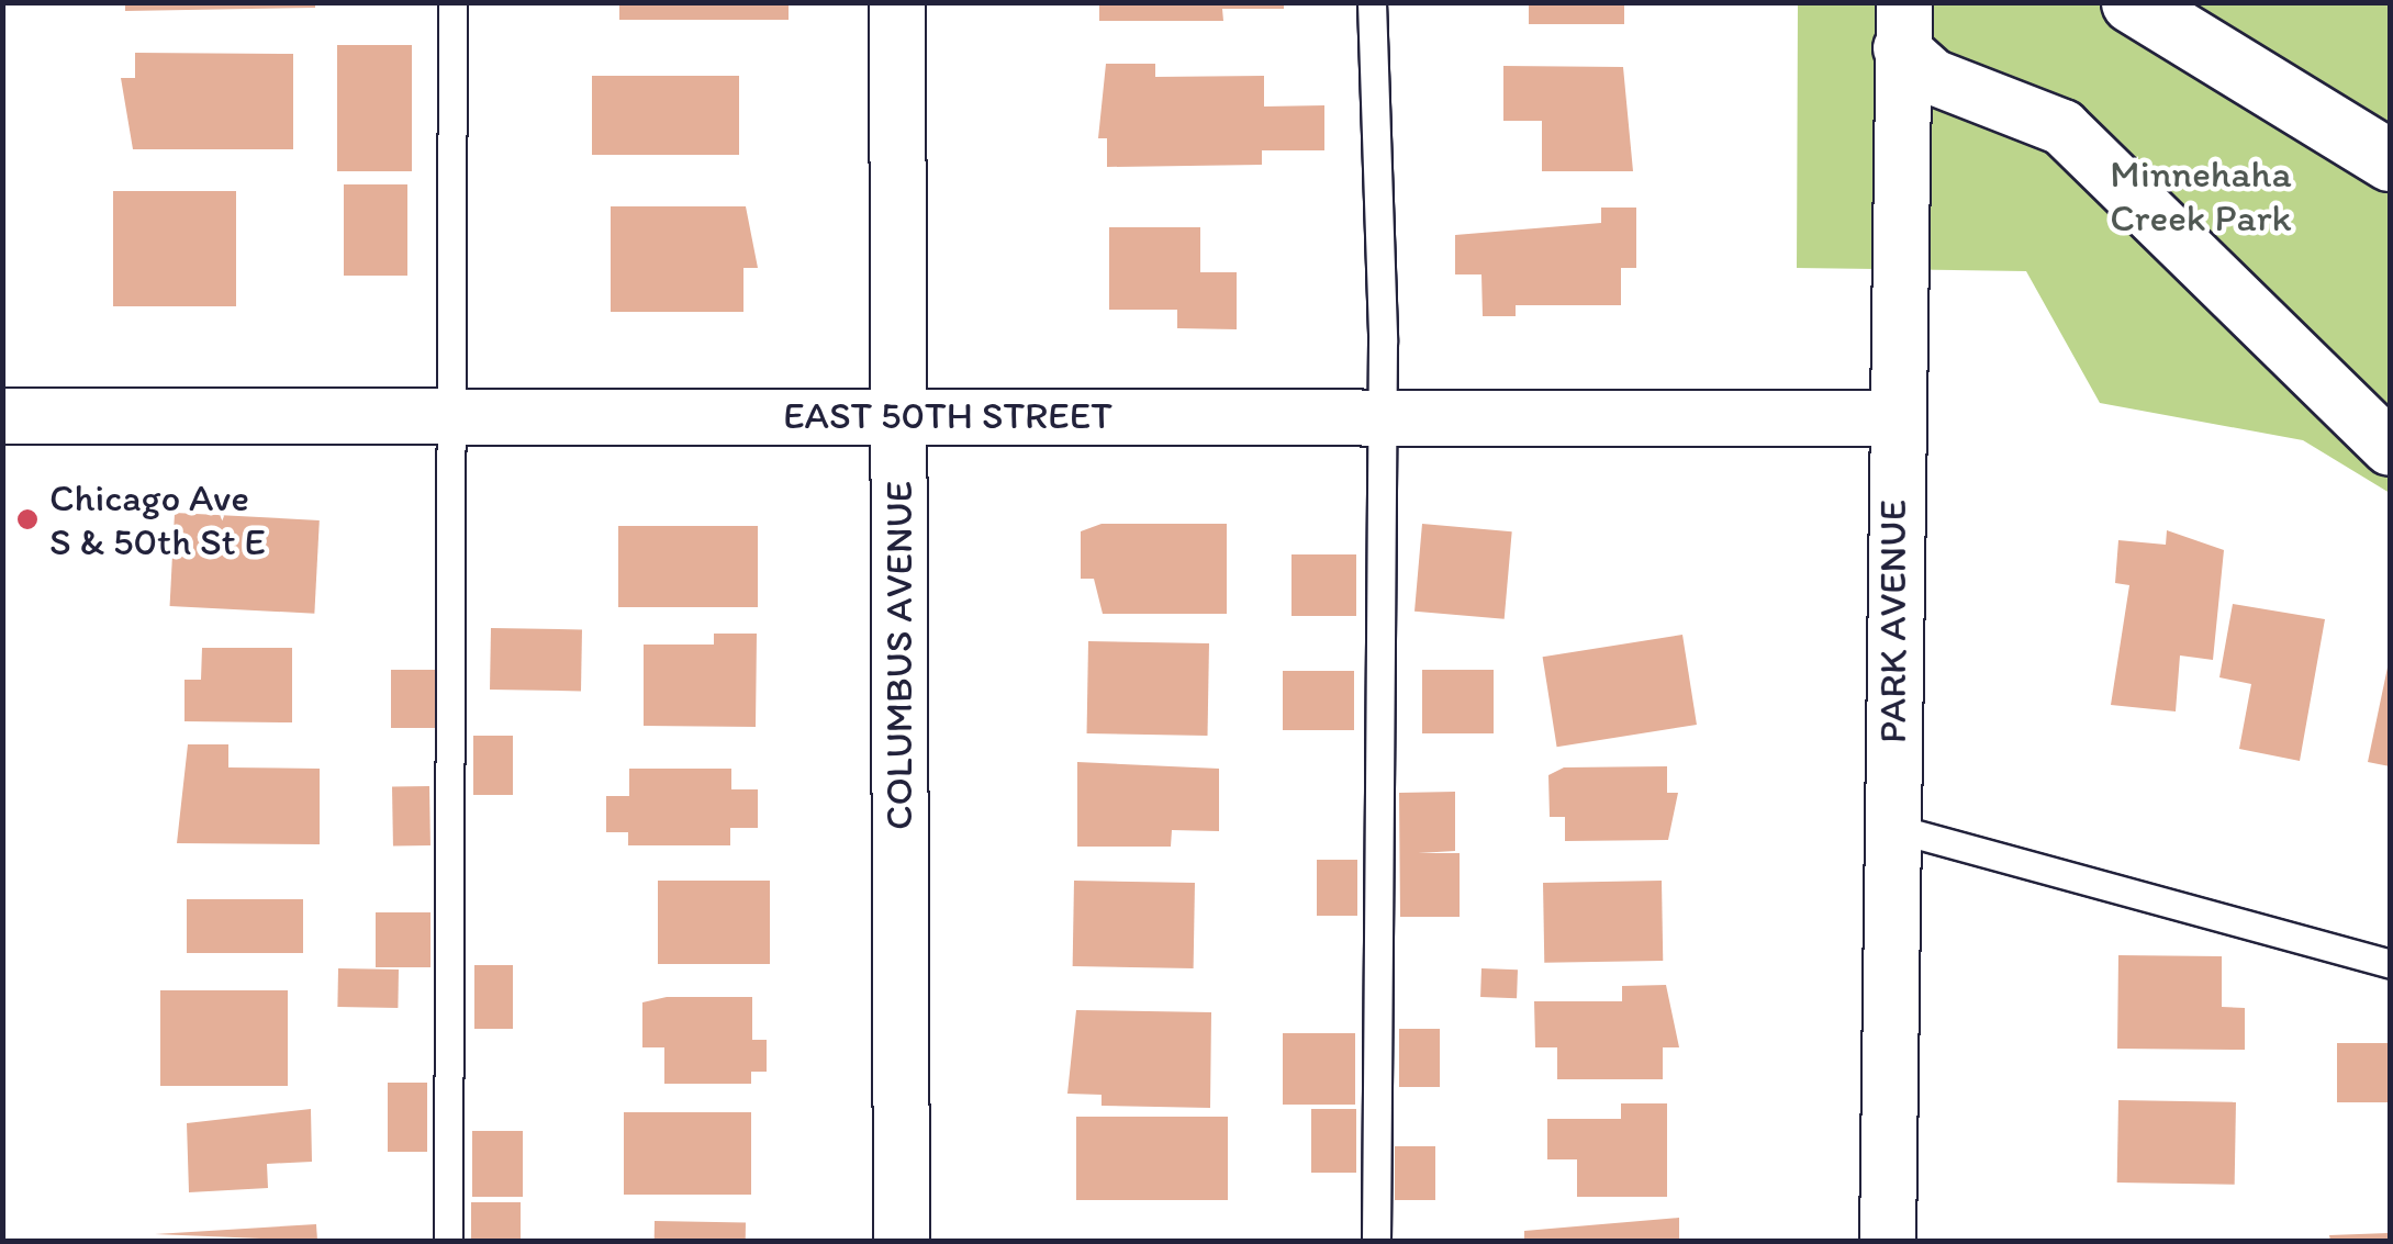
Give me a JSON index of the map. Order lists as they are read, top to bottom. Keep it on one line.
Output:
{"streets":{"street":["EAST 50TH STREET","PARK AVENUE","COLUMBUS AVENUE"]},"crossings":[["EAST 50TH STREET","PARK AVENUE"],["EAST 50TH STREET","COLUMBUS AVENUE"]],"parks":["Minnehaha Creek Park"],"places":["Chicago Ave S & 50th St E"]}
